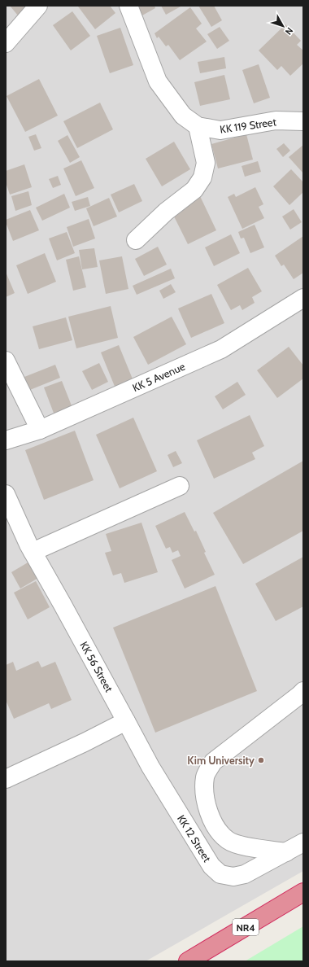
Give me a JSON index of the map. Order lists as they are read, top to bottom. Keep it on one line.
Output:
{"streets":{"highway":["NR4"],"street":["KK 119 Street","KK 5 Avenue","KK 56 Street","KK 12 Street"]},"crossings":[["KK 56 Street","KK 12 Street"]],"places":["Kim University"],"north":"bottom right"}
